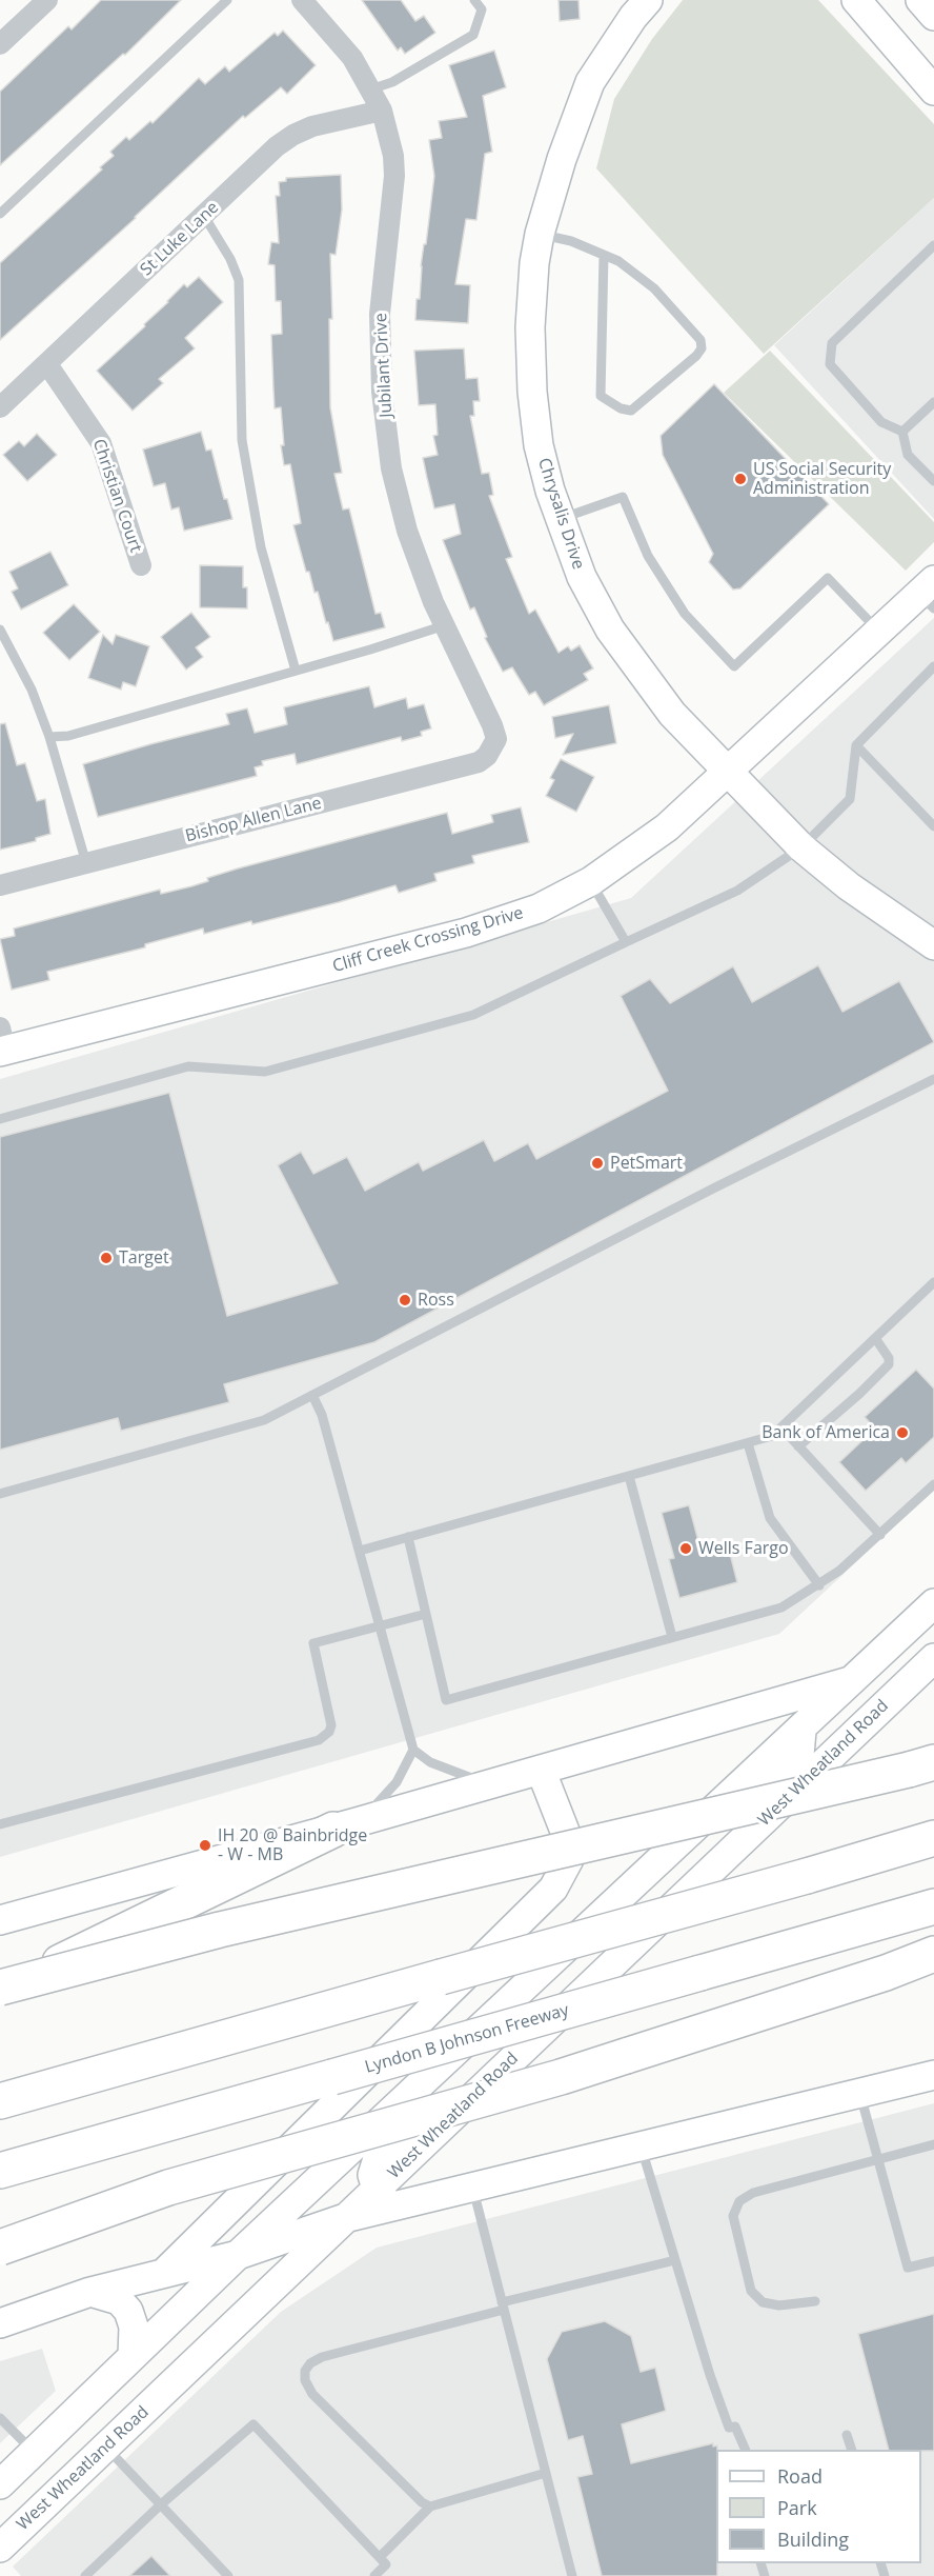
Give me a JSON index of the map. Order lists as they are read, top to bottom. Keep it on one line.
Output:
{"streets":{"highway":["Lyndon B Johnson Freeway"],"main road":["Chrysalis Drive","Cliff Creek Crossing Drive","West Wheatland Road"],"street":["St Luke Lane","Jubilant Drive","Christian Court","Bishop Allen Lane"]},"crossings":[["St Luke Lane","Jubilant Drive"],["St Luke Lane","Christian Court"],["Jubilant Drive","Bishop Allen Lane"],["Chrysalis Drive","Cliff Creek Crossing Drive"]],"places":["US Social Security Administration","PetSmart","Target","Ross","Bank of America","Wells Fargo","IH 20 @ Bainbridge - W - MB"],"legend":["Road","Park","Building"]}
